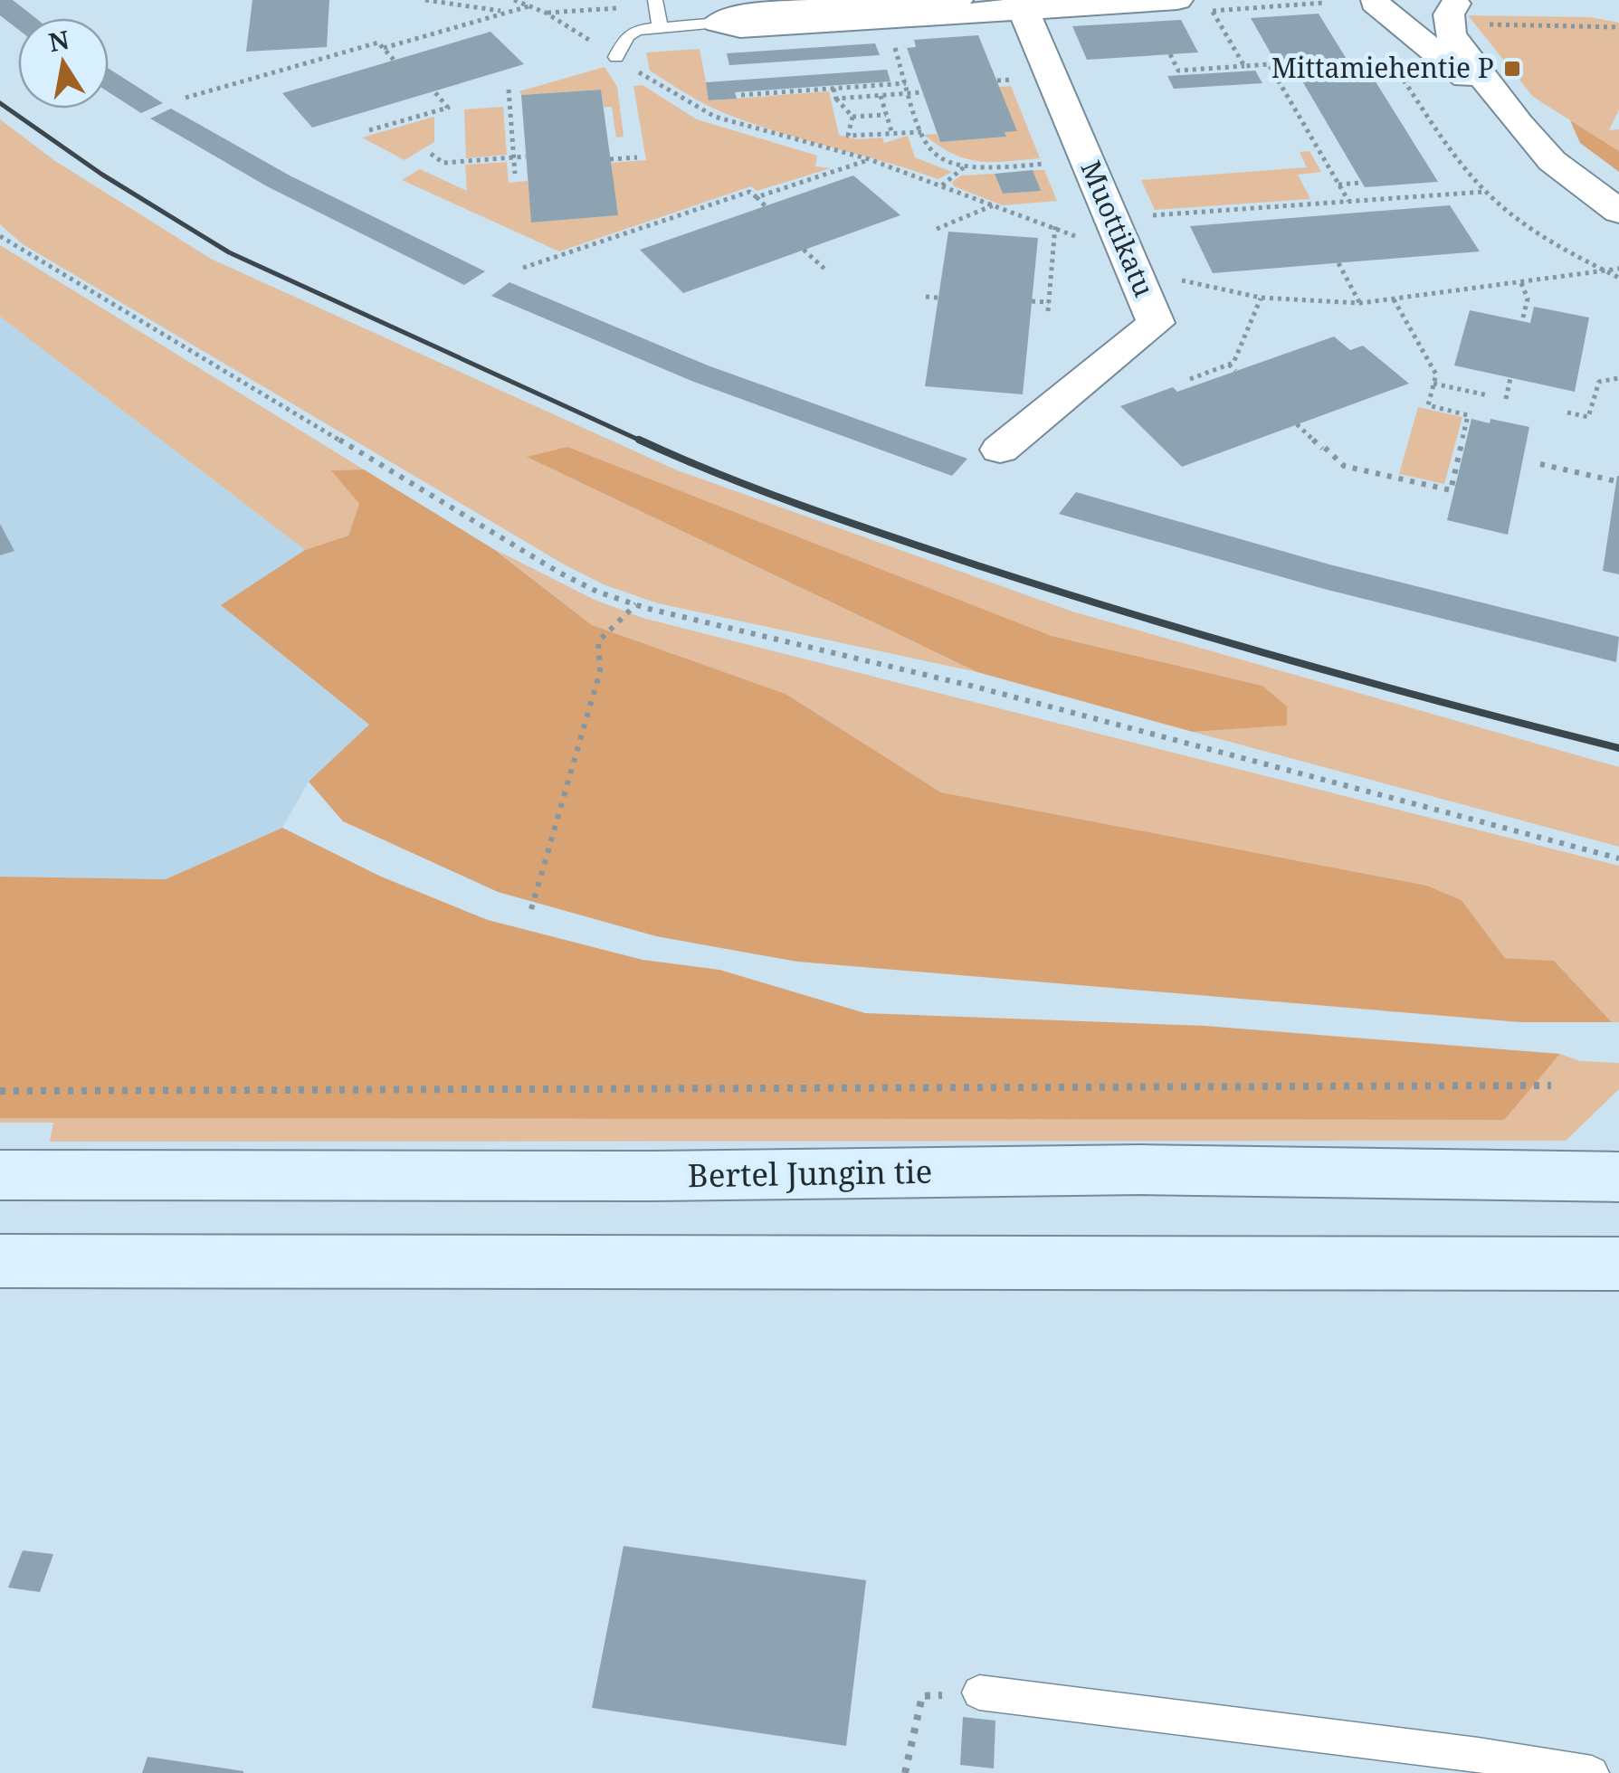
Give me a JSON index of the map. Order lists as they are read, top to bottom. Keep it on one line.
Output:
{"streets":{"main road":["Bertel Jungin tie"],"street":["Muottikatu"]},"places":{"transit":["Mittamiehentie P"]},"north":"top"}
